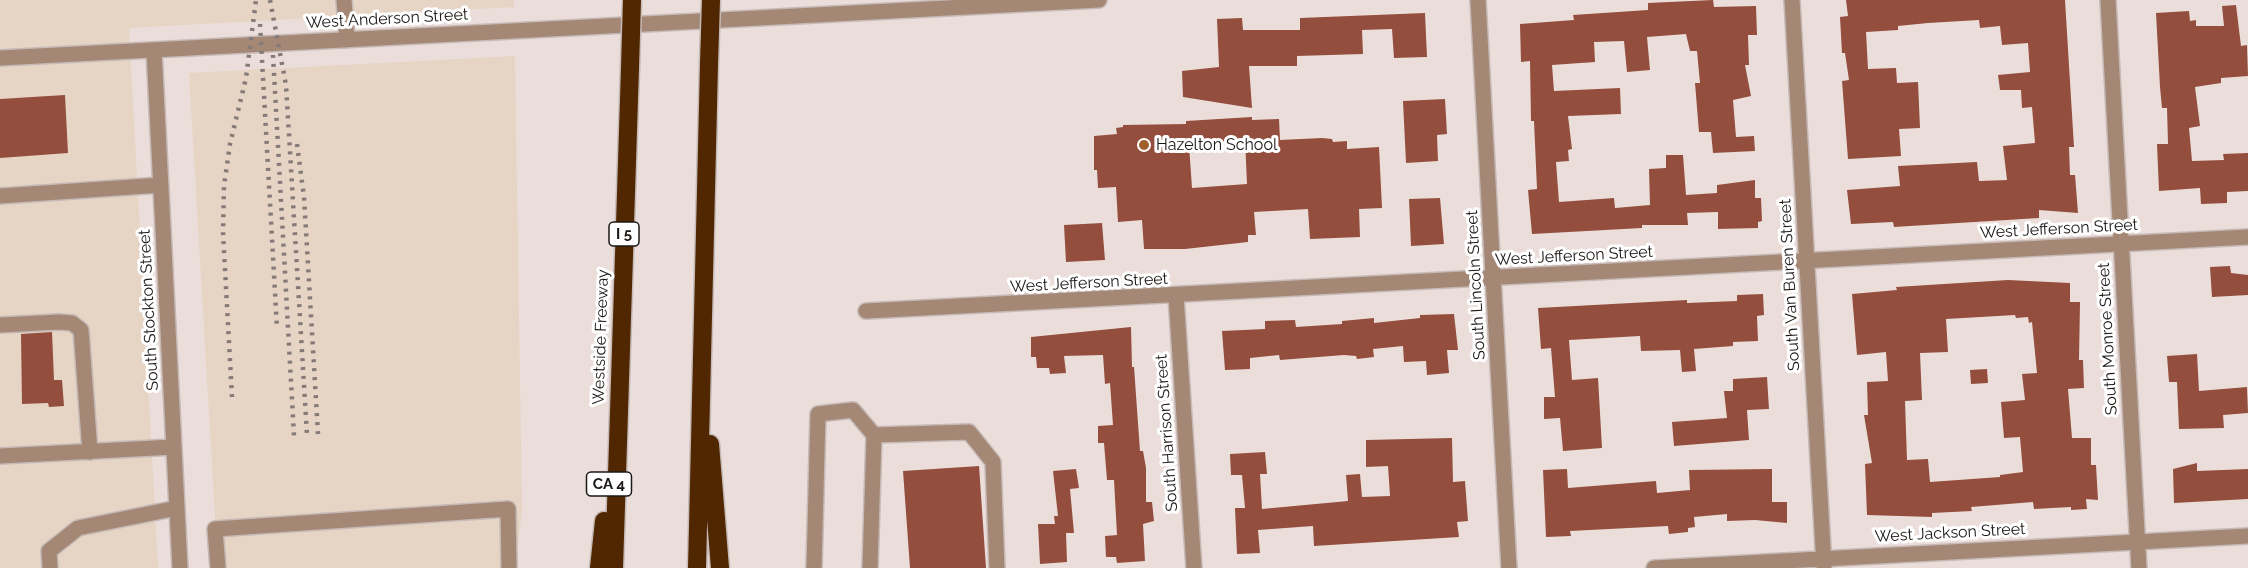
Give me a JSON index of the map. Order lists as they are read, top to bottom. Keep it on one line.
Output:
{"streets":{"highway":["I 5","Westside Freeway","CA 4"],"street":["West Anderson Street","West Jefferson Street","South Lincoln Street","South Van Buren Street","South Stockton Street","South Monroe Street","South Harrison Street","West Jackson Street"]},"crossings":[["West Anderson Street","South Stockton Street"],["West Jefferson Street","South Lincoln Street"],["West Jefferson Street","South Van Buren Street"],["West Jefferson Street","South Monroe Street"],["West Jefferson Street","South Harrison Street"],["South Van Buren Street","West Jackson Street"],["Westside Freeway","CA 4"],["South Monroe Street","West Jackson Street"]],"places":["Hazelton School"]}
